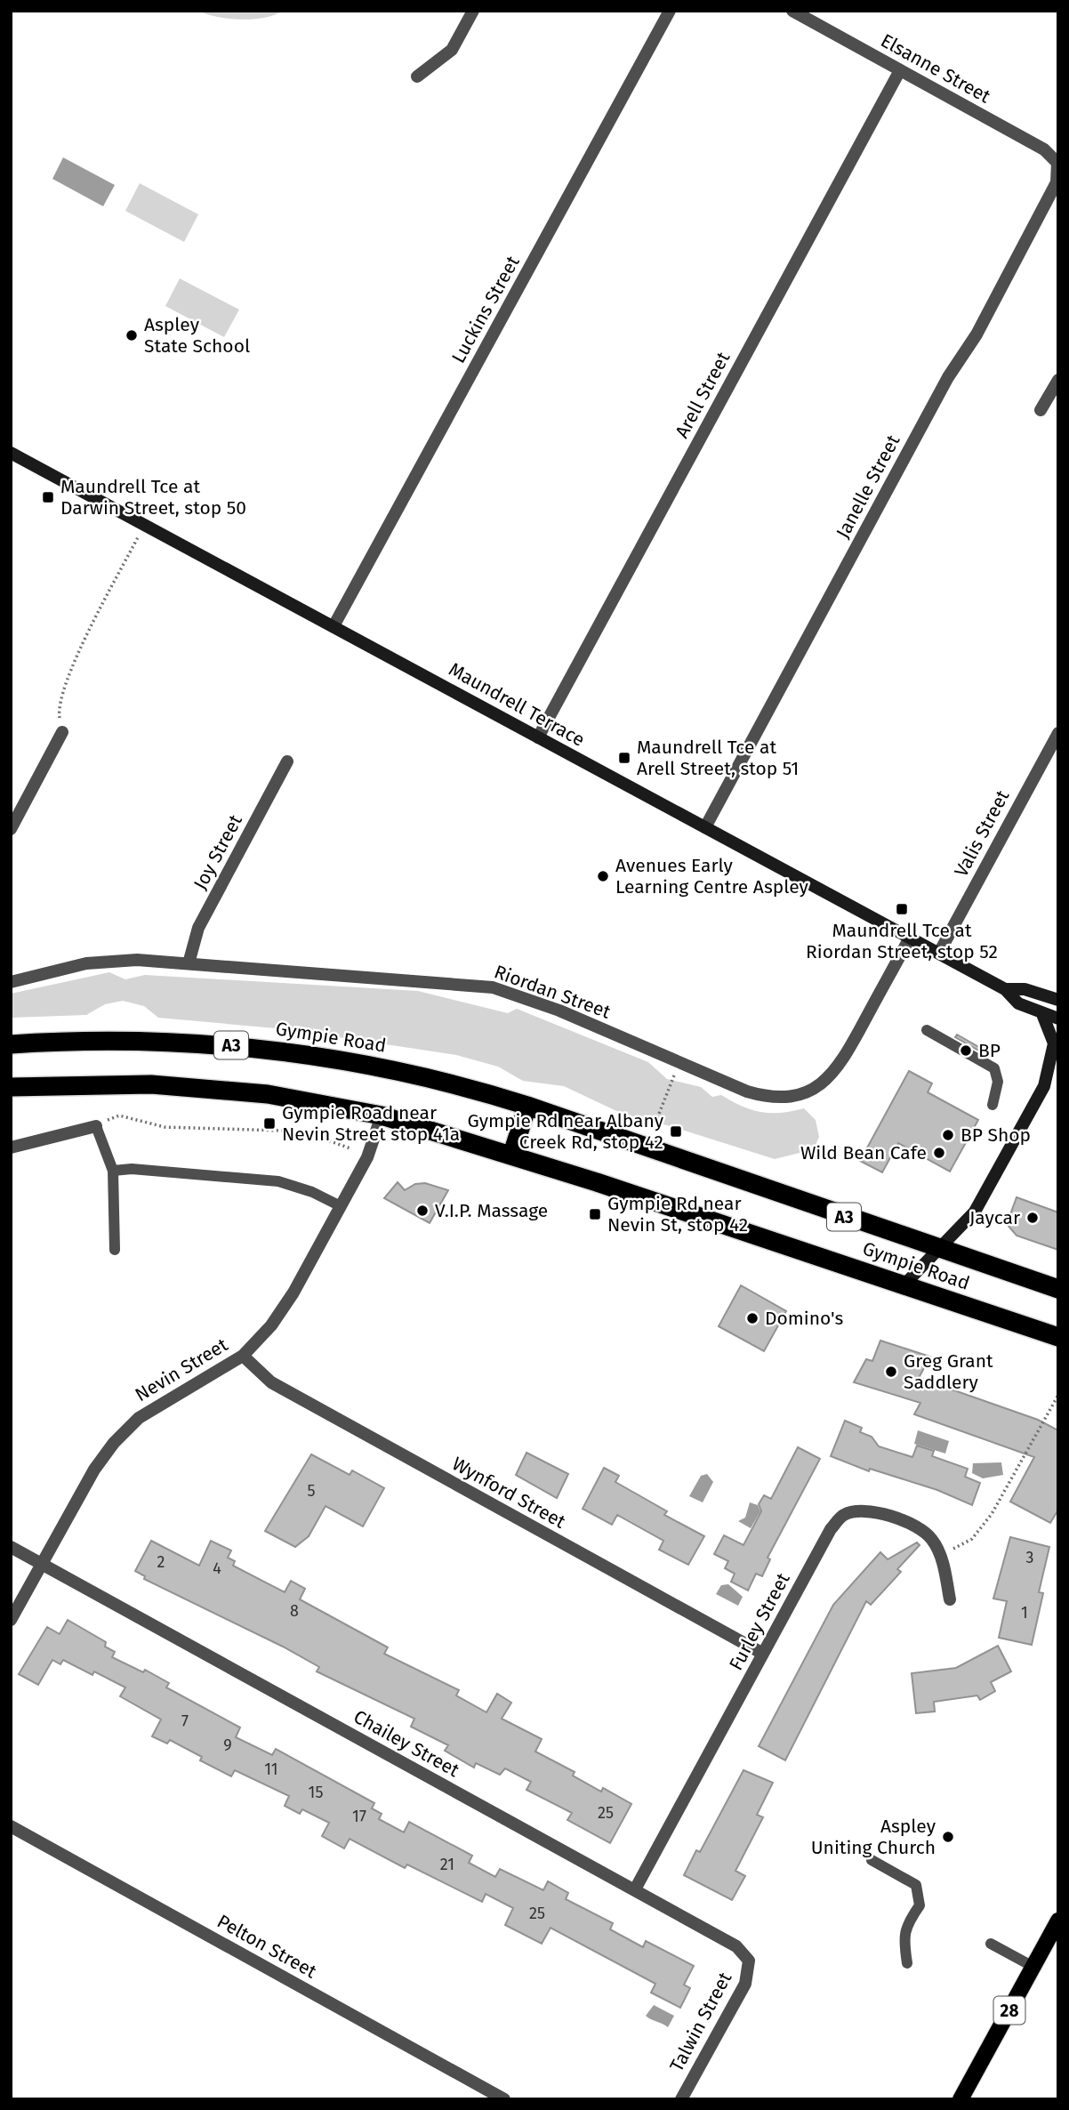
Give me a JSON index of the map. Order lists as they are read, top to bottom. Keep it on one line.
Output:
{"streets":{"highway":["Gympie Road","A3"],"main road":["Maundrell Terrace","28"],"street":["Elsanne Street","Luckins Street","Arell Street","Janelle Street","Valis Street","Joy Street","Riordan Street","Nevin Street","Wynford Street","Furley Street","Chailey Street","Pelton Street","Talwin Street"]},"crossings":[["Elsanne Street","Arell Street"],["Elsanne Street","Janelle Street"],["Luckins Street","Maundrell Terrace"],["Arell Street","Maundrell Terrace"],["Janelle Street","Maundrell Terrace"],["Maundrell Terrace","Valis Street"],["Maundrell Terrace","Riordan Street"],["Joy Street","Riordan Street"],["Gympie Road","Nevin Street"],["Nevin Street","Wynford Street"],["Nevin Street","Chailey Street"],["Wynford Street","Furley Street"],["Furley Street","Chailey Street"],["Chailey Street","Talwin Street"]],"places":{"other":["Aspley State School","Avenues Early Learning Centre Aspley","BP","BP Shop","Wild Bean Cafe","V.I.P. Massage","Jaycar","Domino's","Greg Grant Saddlery","Aspley Uniting Church"],"transit":["Maundrell Tce at Darwin Street, stop 50","Maundrell Tce at Arell Street, stop 51","Maundrell Tce at Riordan Street, stop 52","Gympie Road near Nevin Street stop 41a","Gympie Rd near Albany Creek Rd, stop 42","Gympie Rd near Nevin St, stop 42"]},"house_numbers":["5","3","2","4","8","1","7","9","11","15","25","17","21","25"]}
